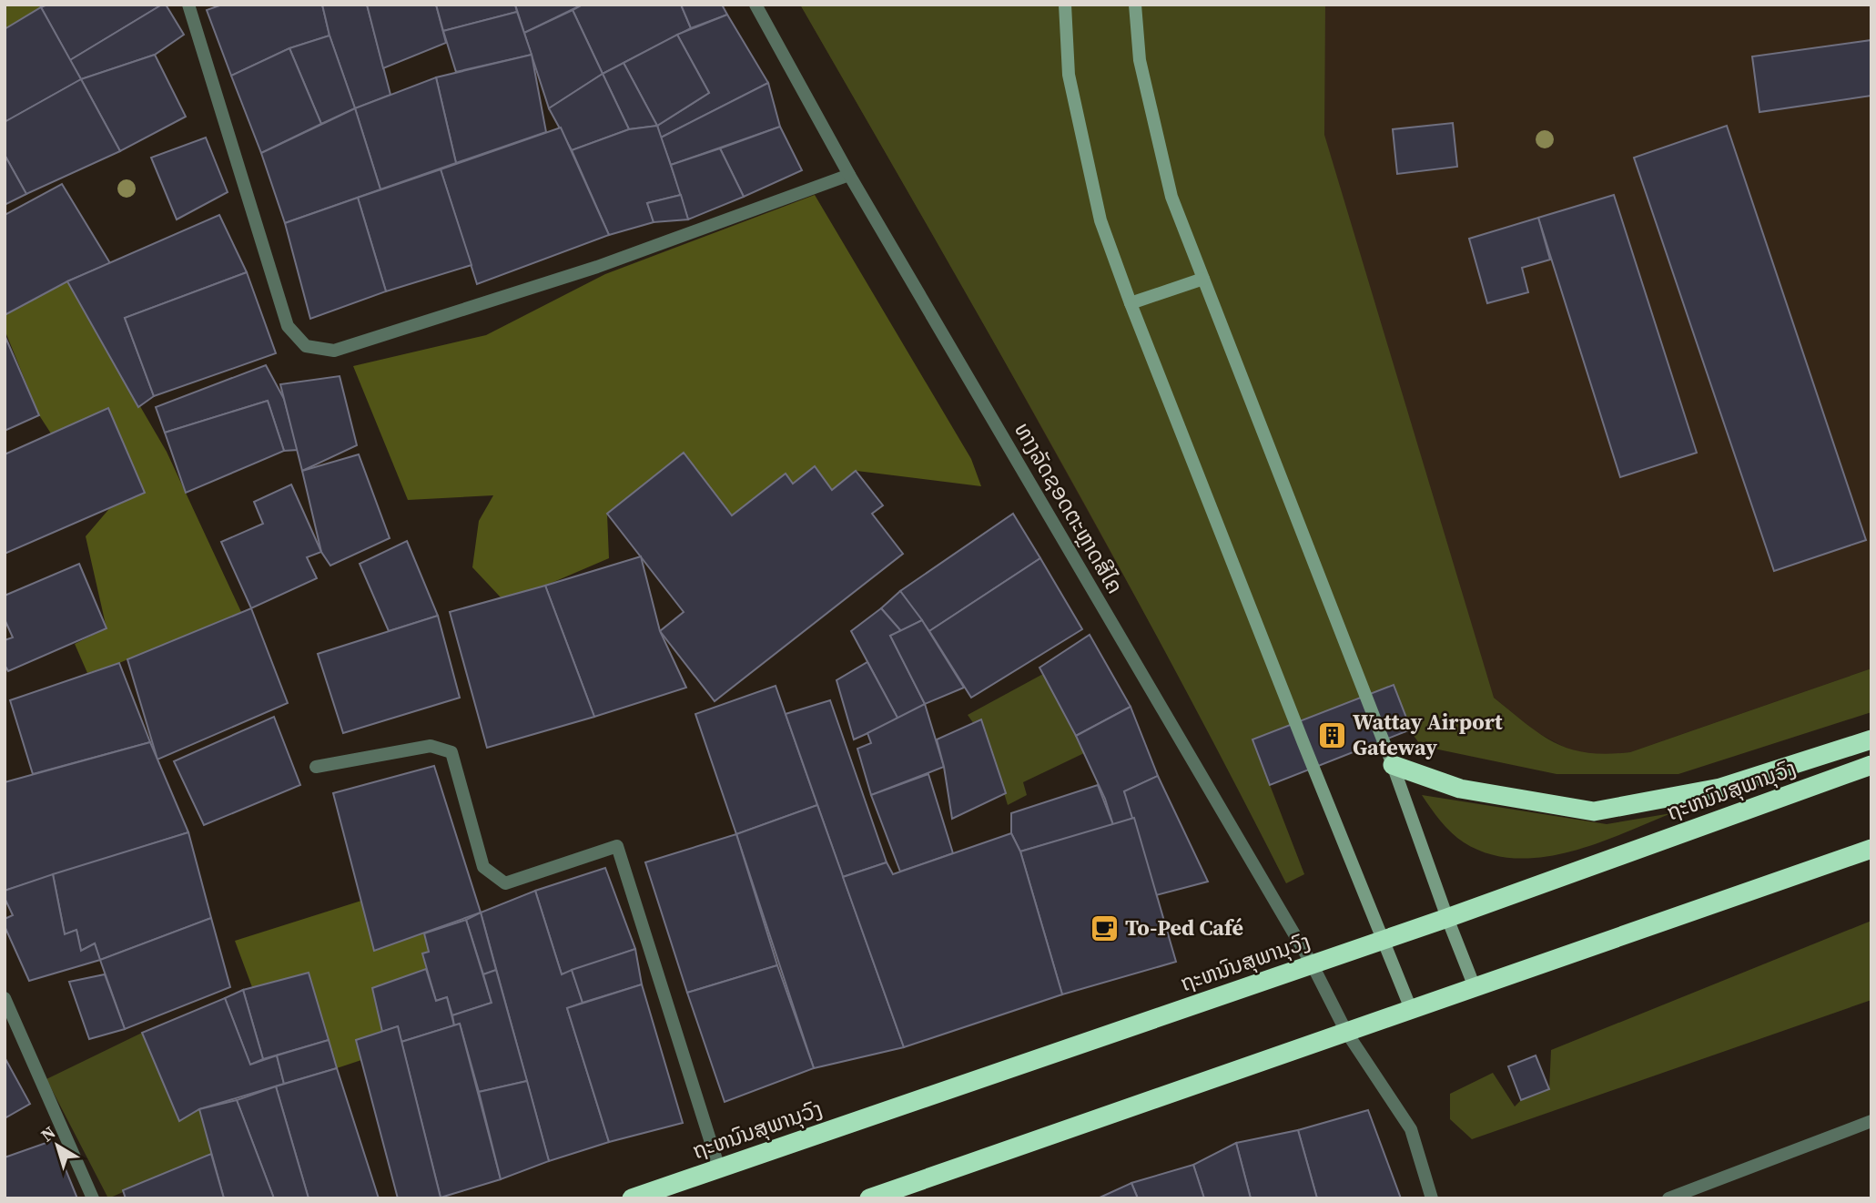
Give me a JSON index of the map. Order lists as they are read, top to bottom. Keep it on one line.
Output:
{"streets":{"highway":["ຖະຫນົນສຸພານຸວົງ"],"street":["ທາງລັດຊອດຕະຫຼາດສີໄຄ"]},"crossings":[["ທາງລັດຊອດຕະຫຼາດສີໄຄ","ຖະຫນົນສຸພານຸວົງ"]],"places":{"building":["Wattay Airport Gateway"],"cafe":["To-Ped Café"]},"north":"top left"}
